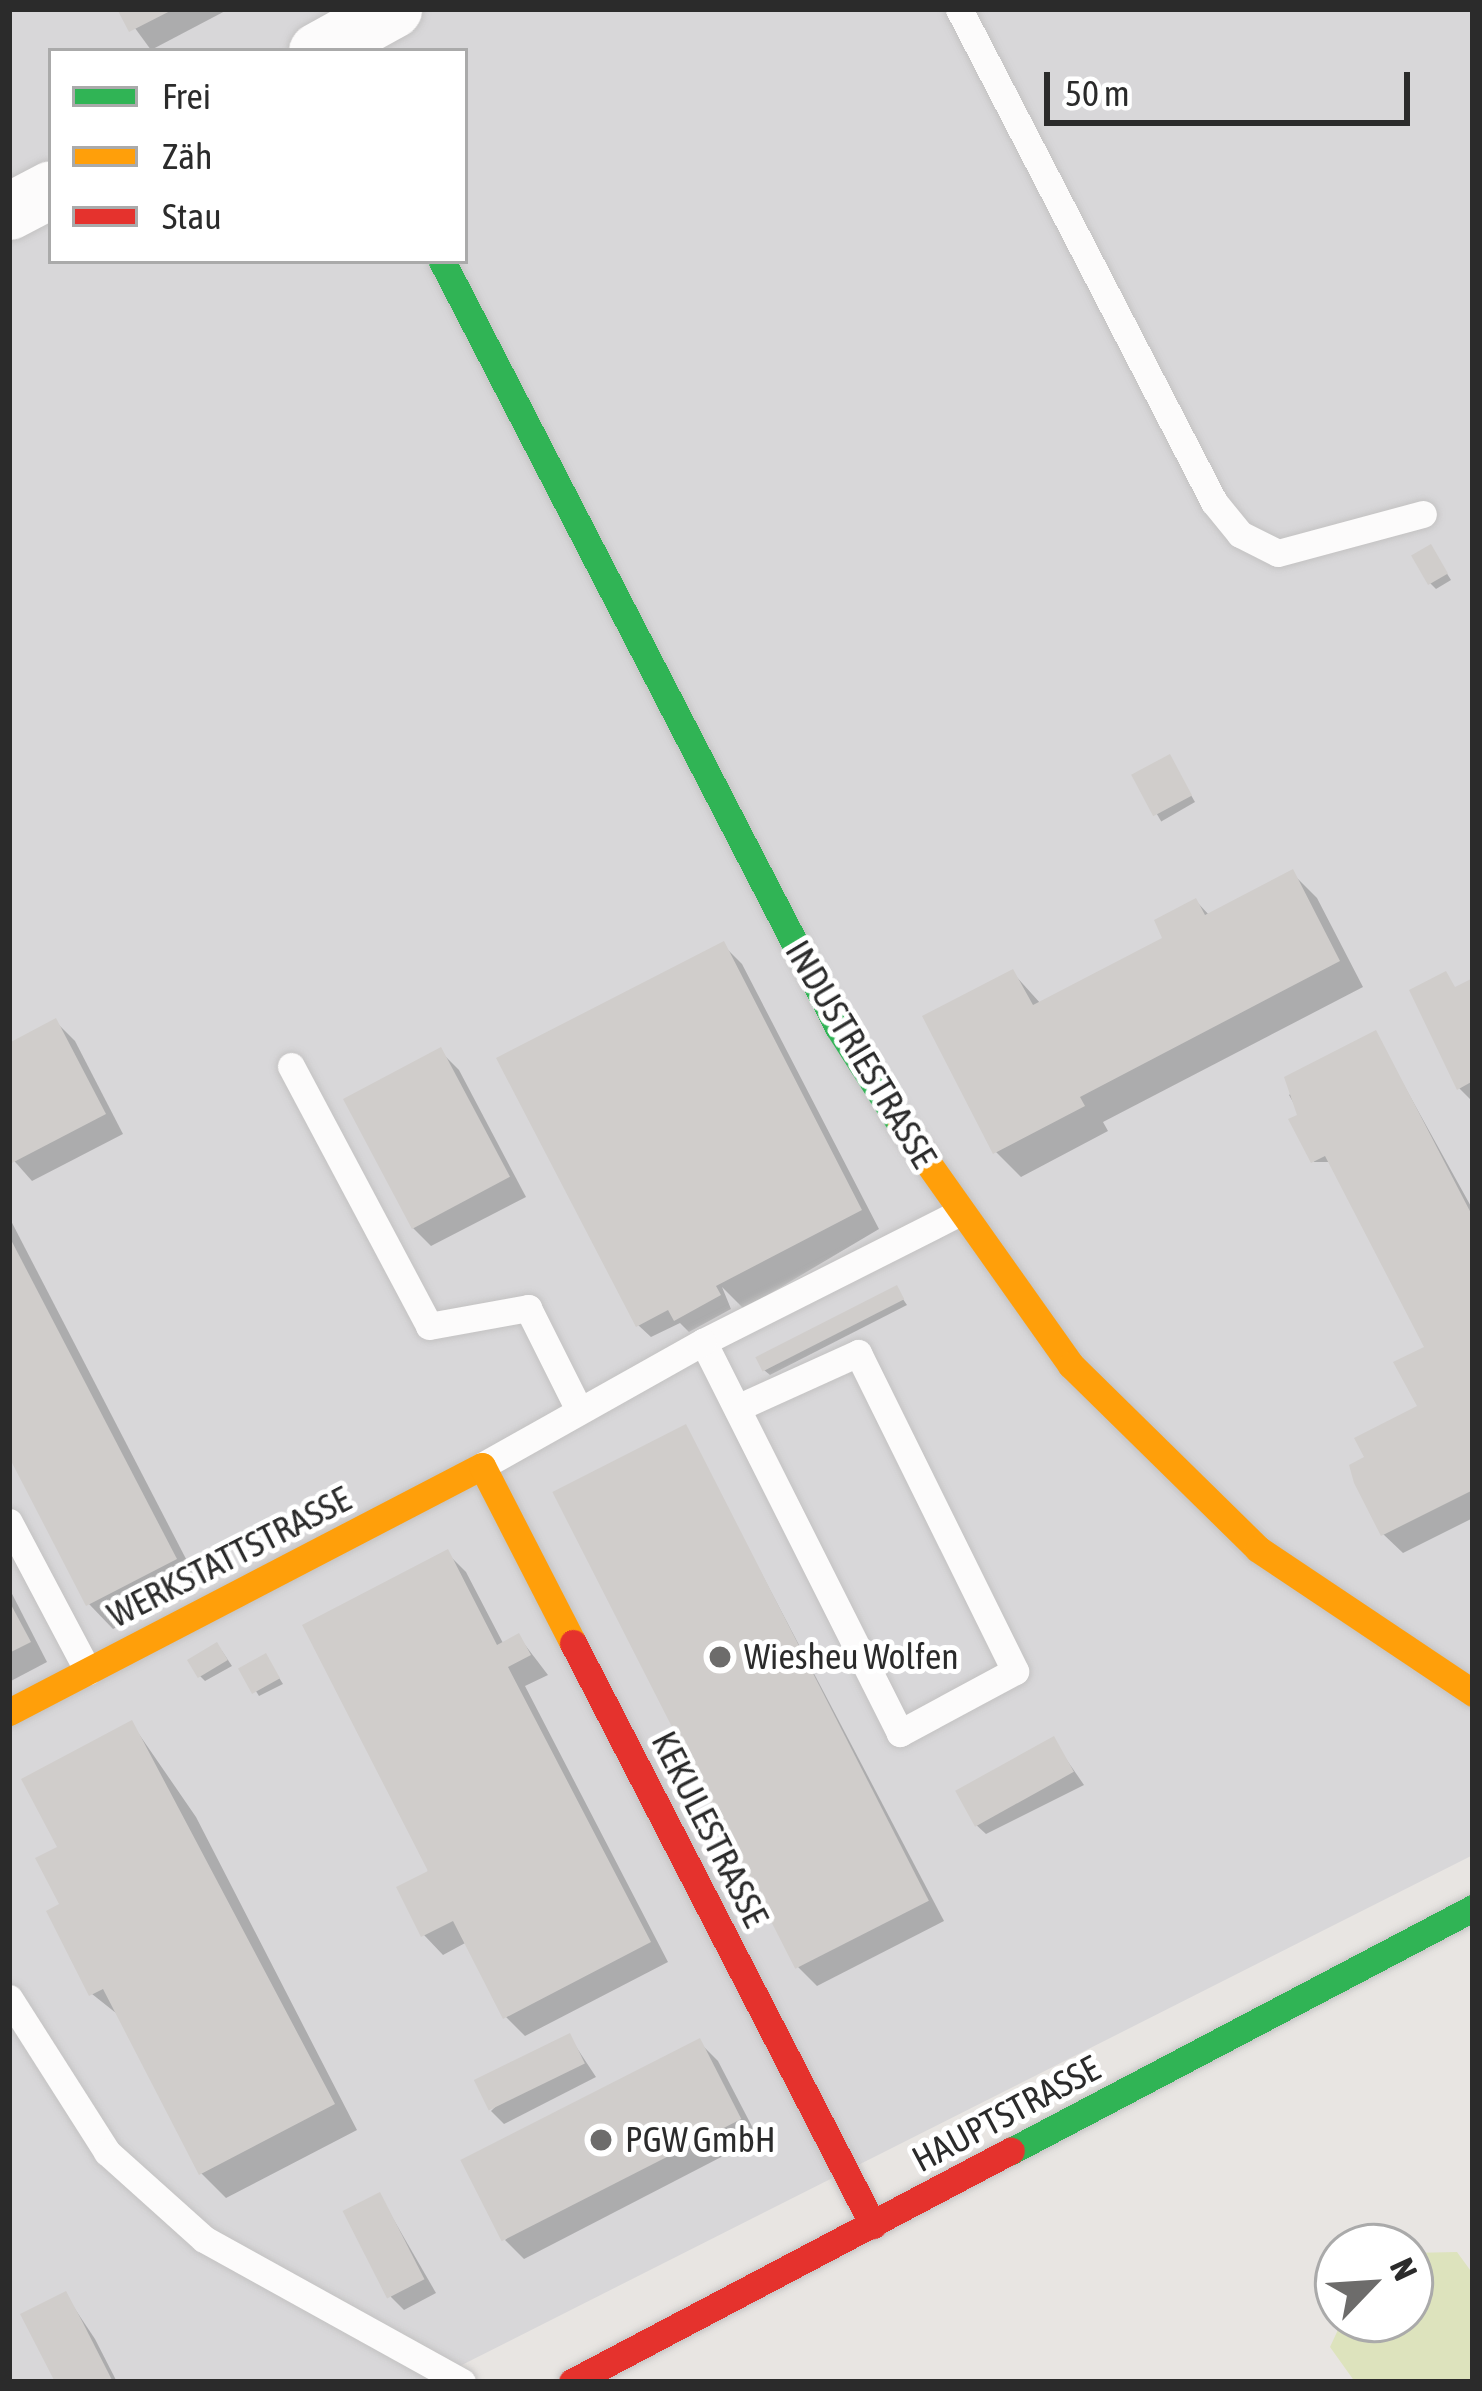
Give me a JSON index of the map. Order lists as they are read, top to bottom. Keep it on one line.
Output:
{"streets":{"street":["INDUSTRIESTRASSE","WERKSTATTSTRASSE","KEKULESTRASSE","HAUPTSTRASSE"]},"crossings":[["WERKSTATTSTRASSE","KEKULESTRASSE"],["KEKULESTRASSE","HAUPTSTRASSE"]],"places":["Wiesheu Wolfen","PGW GmbH"],"legend":["Frei","Zäh","Stau"],"scale_bar":"50 m","north":"top right"}
